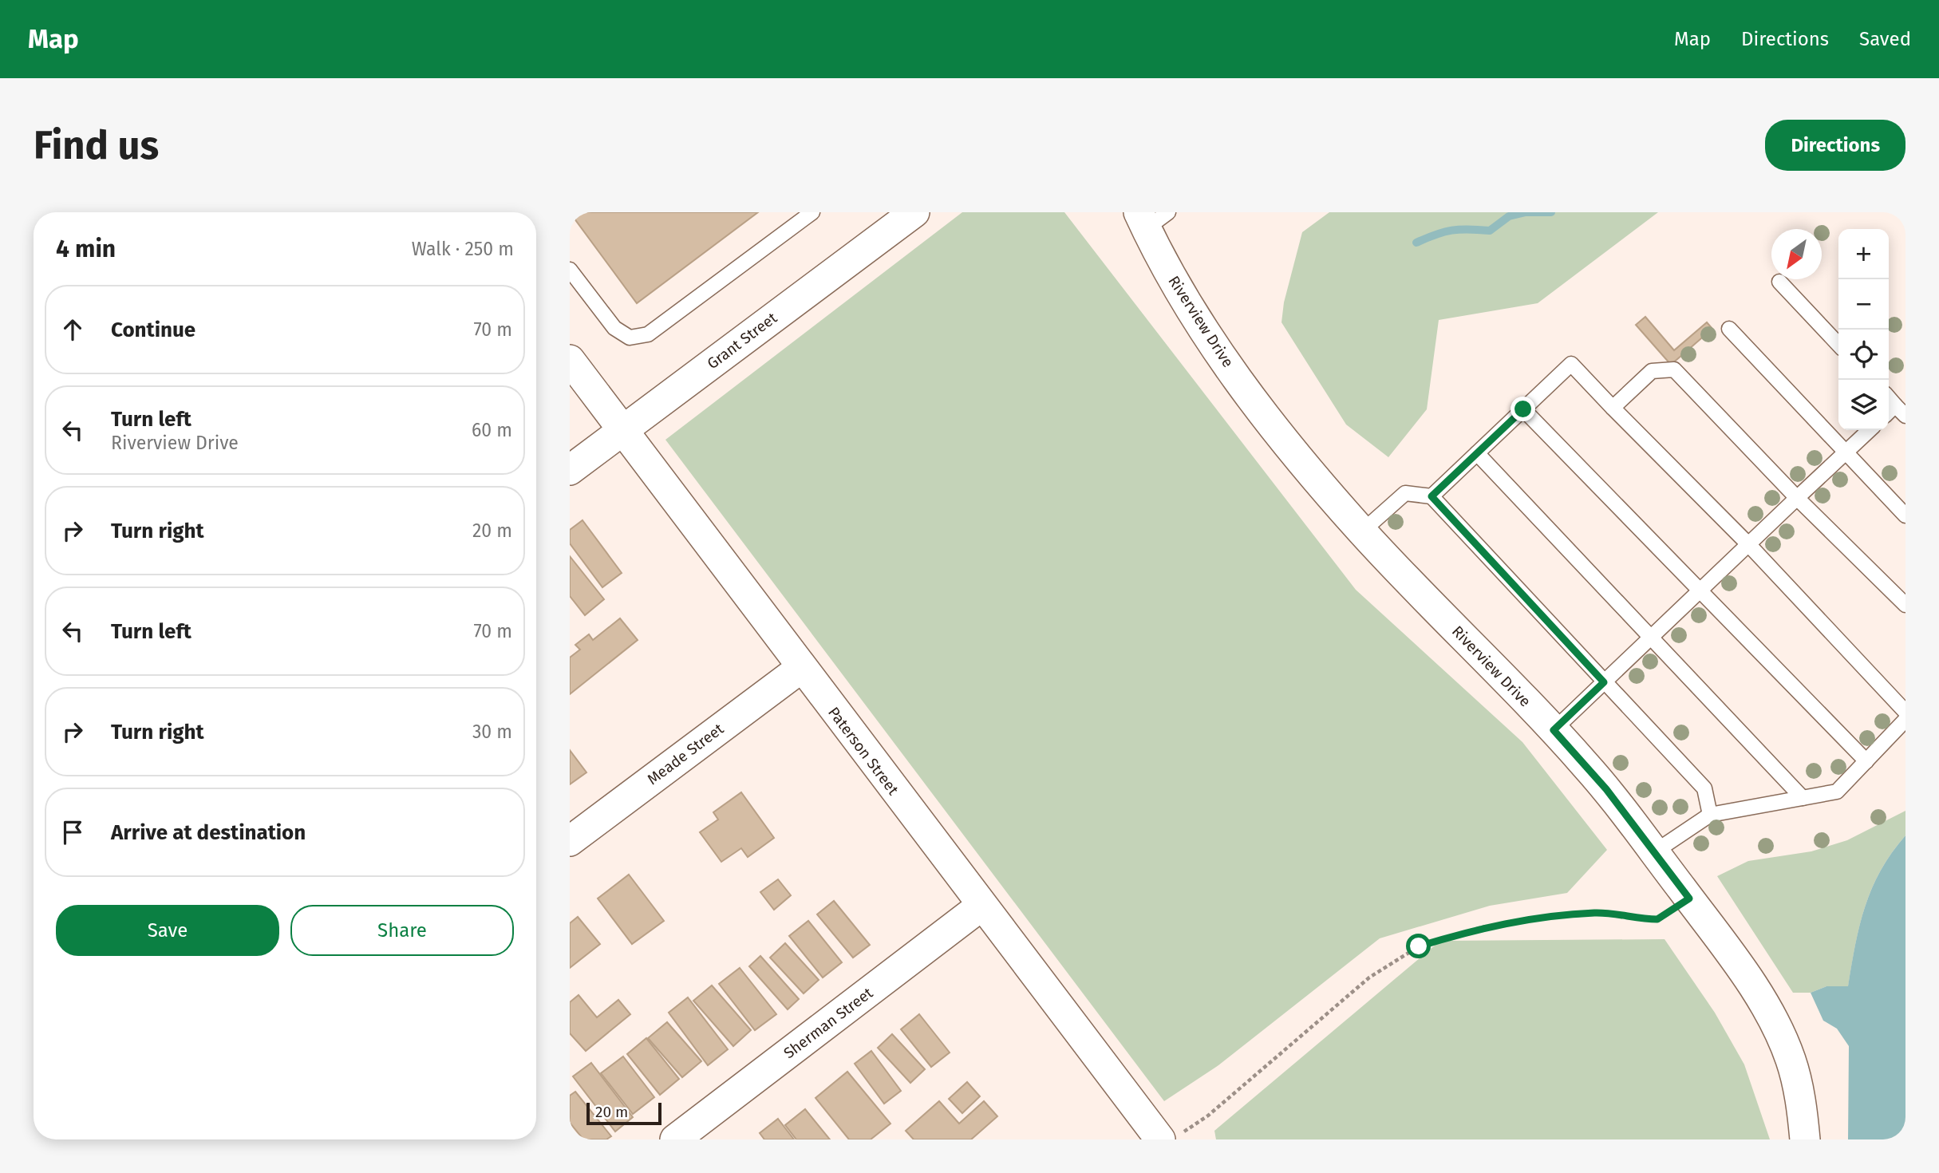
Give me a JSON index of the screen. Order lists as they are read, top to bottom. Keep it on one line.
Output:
{"streets":{"street":["Riverview Drive","Grant Street","Paterson Street","Meade Street","Sherman Street"]},"crossings":[["Grant Street","Paterson Street"],["Paterson Street","Meade Street"],["Paterson Street","Sherman Street"]],"scale_bar":"20 m","north":"bottom left","page":{"header":"Map","nav":["Map","Directions","Saved"],"buttons":["Directions",["Save","Share"]],"title":"Find us","heading":["4 min","Walk · 250 m"],"map_buttons":["+","−"],"list":[["Continue","70 m"],["Turn left","Riverview Drive","60 m"],["Turn right","20 m"],["Turn left","70 m"],["Turn right","30 m"],"Arrive at destination"],"scale":"20 m"}}
